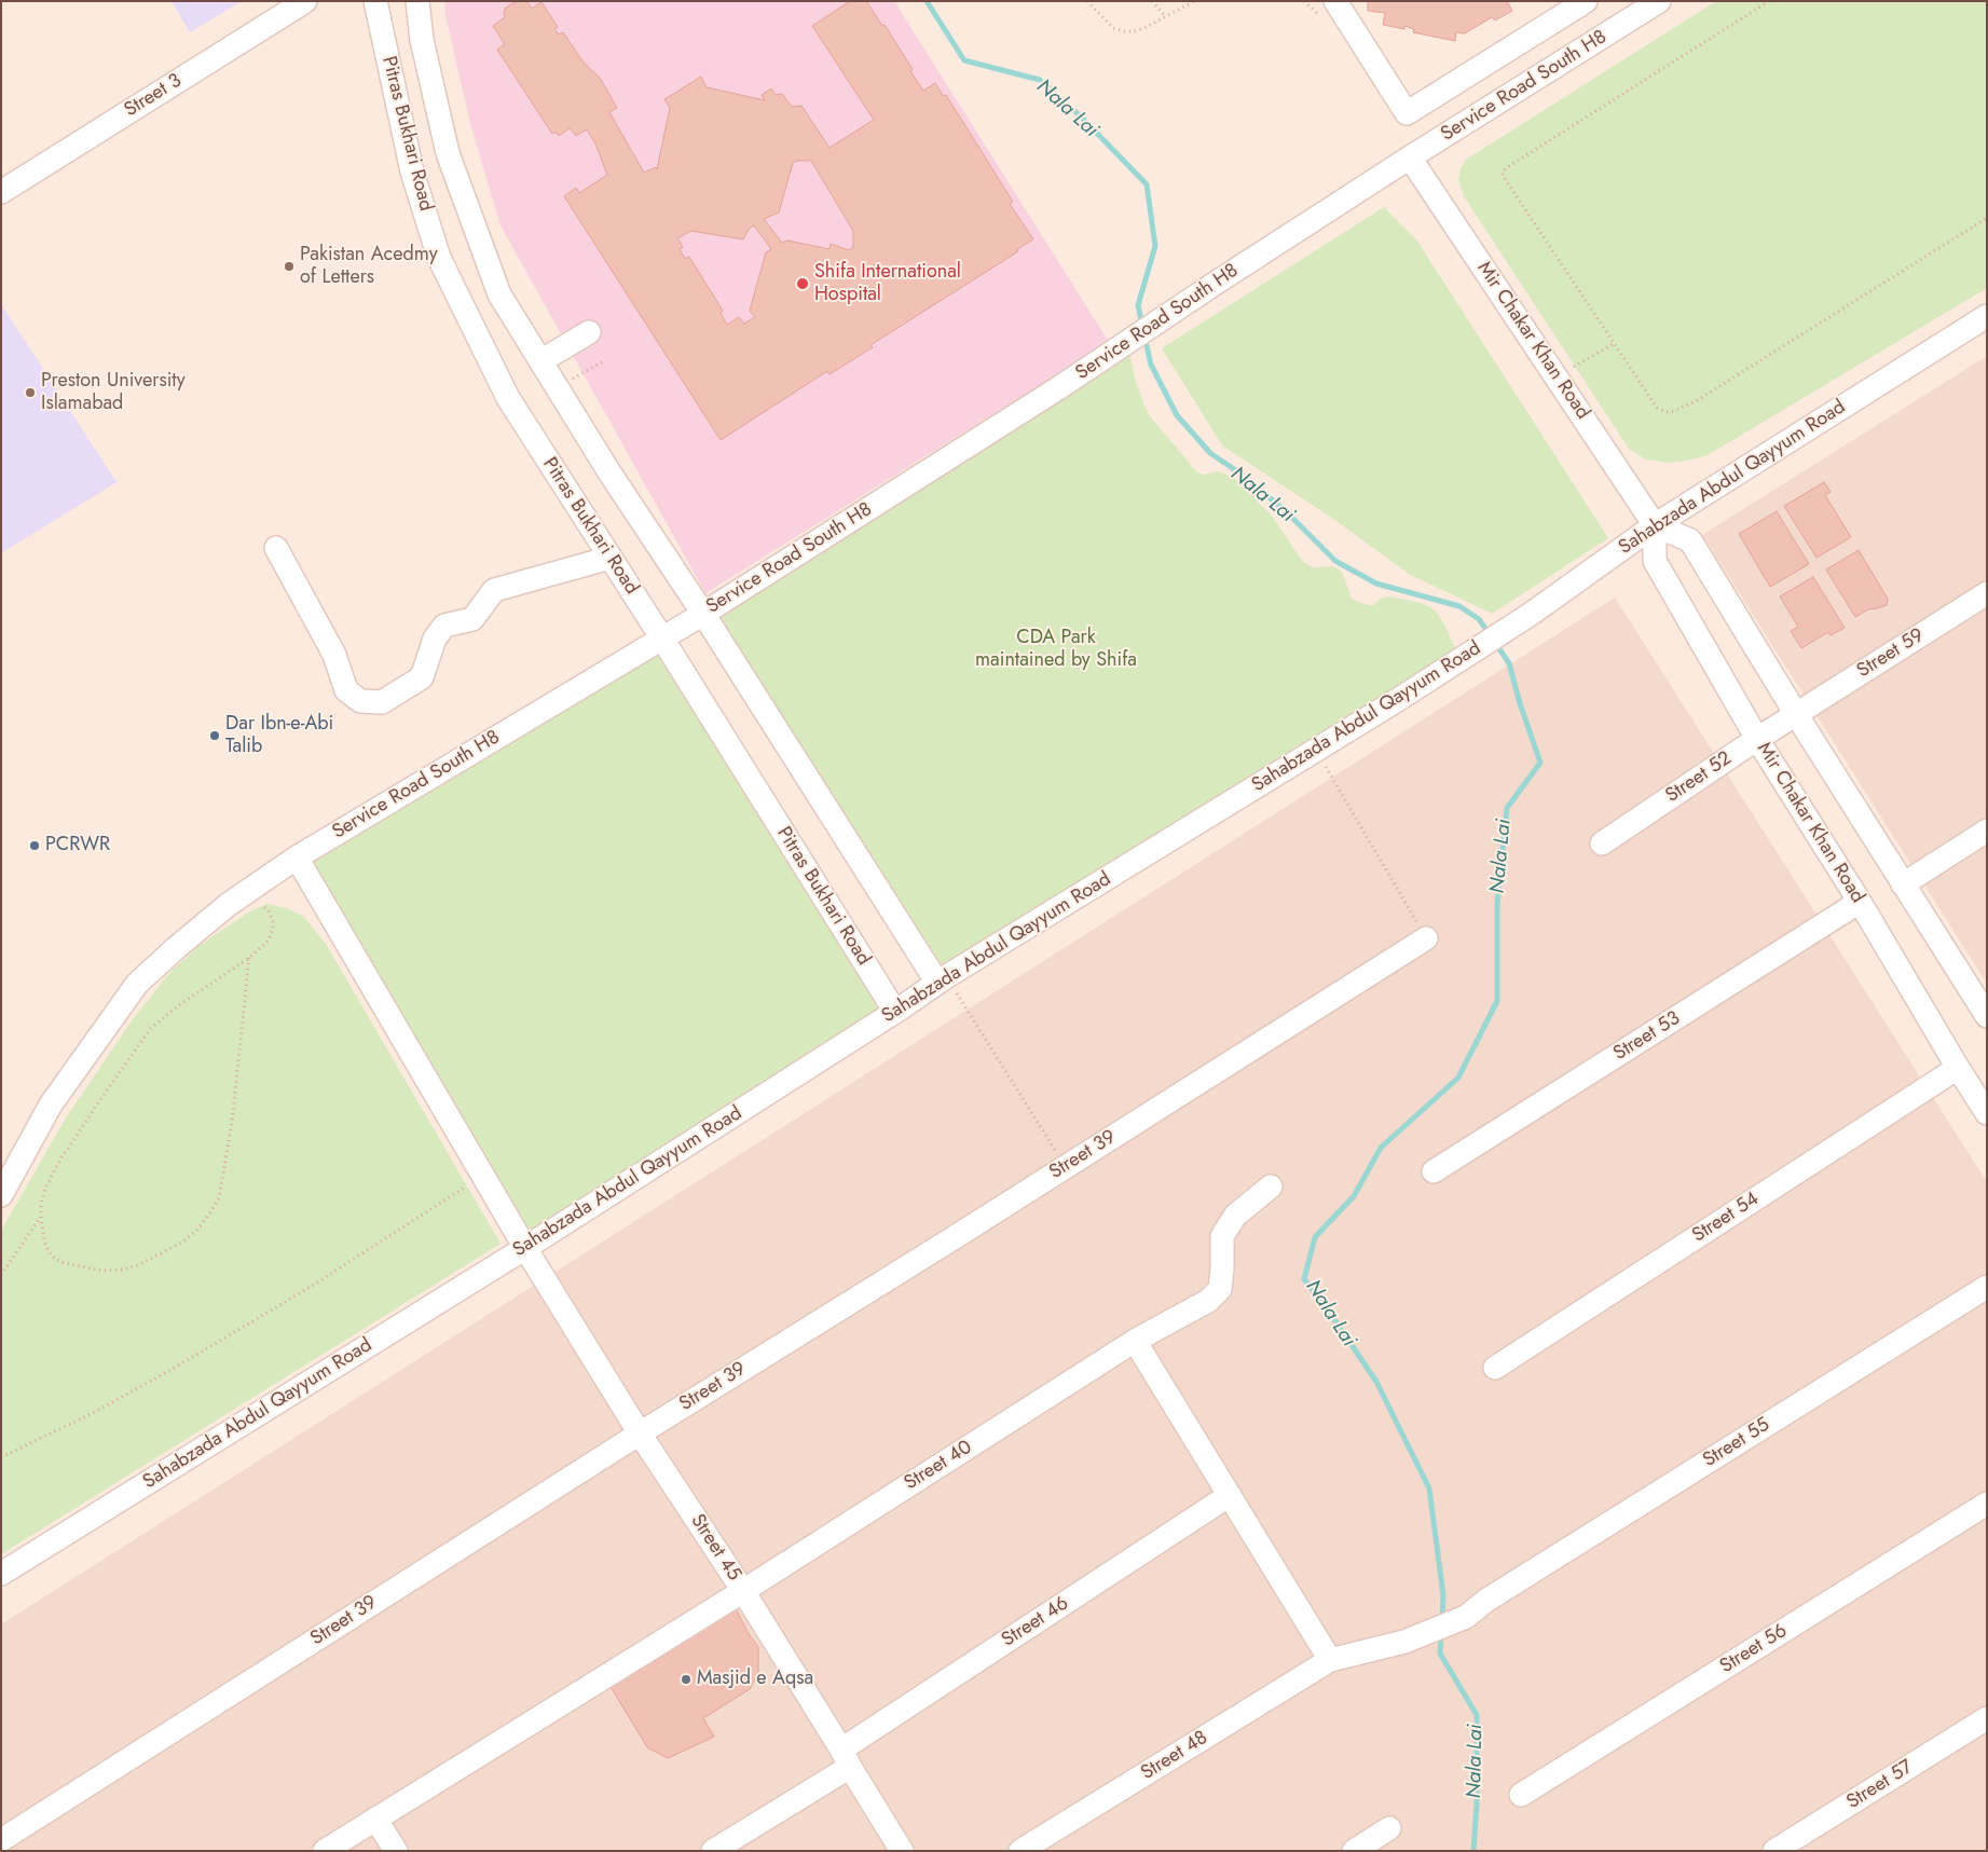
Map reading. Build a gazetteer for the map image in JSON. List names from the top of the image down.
{
  "streets": {
    "street": [
      "Service Road South H8",
      "Street 3",
      "Pitras Bukhari Road",
      "Mir Chakar Khan Road",
      "Sahabzada Abdul Qayyum Road",
      "Street 59",
      "Street 52",
      "Street 53",
      "Street 39",
      "Street 54",
      "Street 55",
      "Street 40",
      "Street 45",
      "Street 46",
      "Street 56",
      "Street 48",
      "Street 57"
    ]
  },
  "crossings": [
    ["Service Road South H8", "Pitras Bukhari Road"],
    ["Service Road South H8", "Mir Chakar Khan Road"],
    ["Service Road South H8", "Street 45"],
    ["Pitras Bukhari Road", "Sahabzada Abdul Qayyum Road"],
    ["Mir Chakar Khan Road", "Sahabzada Abdul Qayyum Road"],
    ["Mir Chakar Khan Road", "Street 52"],
    ["Mir Chakar Khan Road", "Street 53"],
    ["Mir Chakar Khan Road", "Street 54"],
    ["Sahabzada Abdul Qayyum Road", "Street 45"],
    ["Street 59", "Street 52"],
    ["Street 39", "Street 45"],
    ["Street 55", "Street 48"],
    ["Street 40", "Street 45"],
    ["Street 45", "Street 46"]
  ],
  "water": ["Nala Lai"],
  "parks": ["CDA Park maintained by Shifa"],
  "places": [
    "Pakistan Acedmy of Letters",
    "Shifa International Hospital",
    "Preston University Islamabad",
    "Dar Ibn-e-Abi Talib",
    "PCRWR",
    "Masjid e Aqsa"
  ]
}
